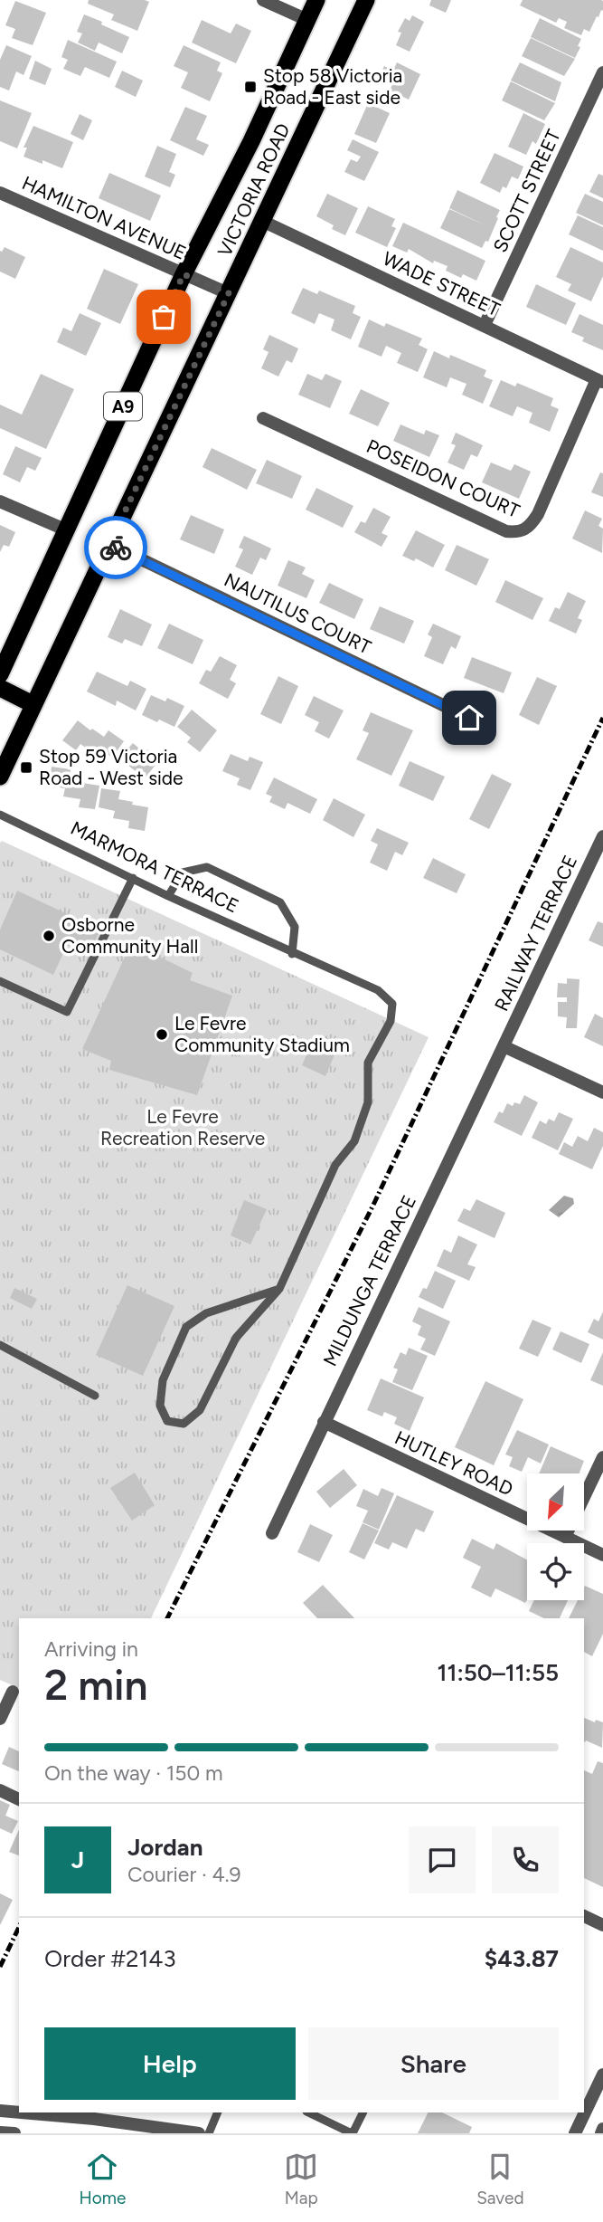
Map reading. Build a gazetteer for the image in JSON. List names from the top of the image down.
{
  "streets": {
    "highway": ["VICTORIA ROAD", "A9"],
    "street": [
      "SCOTT STREET",
      "HAMILTON AVENUE",
      "WADE STREET",
      "POSEIDON COURT",
      "NAUTILUS COURT",
      "RAILWAY TERRACE",
      "MILDUNGA TERRACE",
      "HUTLEY ROAD"
    ],
    "lane": ["MARMORA TERRACE"]
  },
  "crossings": [
    ["VICTORIA ROAD", "HAMILTON AVENUE"],
    ["VICTORIA ROAD", "WADE STREET"],
    ["VICTORIA ROAD", "NAUTILUS COURT"],
    ["SCOTT STREET", "WADE STREET"],
    ["WADE STREET", "POSEIDON COURT"],
    ["RAILWAY TERRACE", "MILDUNGA TERRACE"],
    ["MILDUNGA TERRACE", "HUTLEY ROAD"]
  ],
  "parks": ["Le Fevre Recreation Reserve"],
  "places": {
    "transit": ["Stop 58 Victoria Road - East side", "Stop 59 Victoria Road - West side"],
    "other": ["Osborne Community Hall", "Le Fevre Community Stadium"]
  },
  "north": "bottom left",
  "page": {
    "heading": ["2 min", "Arriving in", "11:50–11:55"],
    "panel": [
      "Jordan",
      "Courier · 4.9",
      "Order #2143",
      "$43.87"
    ],
    "bar": "On the way · 150 m",
    "round": "J",
    "buttons": ["Help", "Share"],
    "tabs": ["Home", "Map", "Saved"]
  }
}
